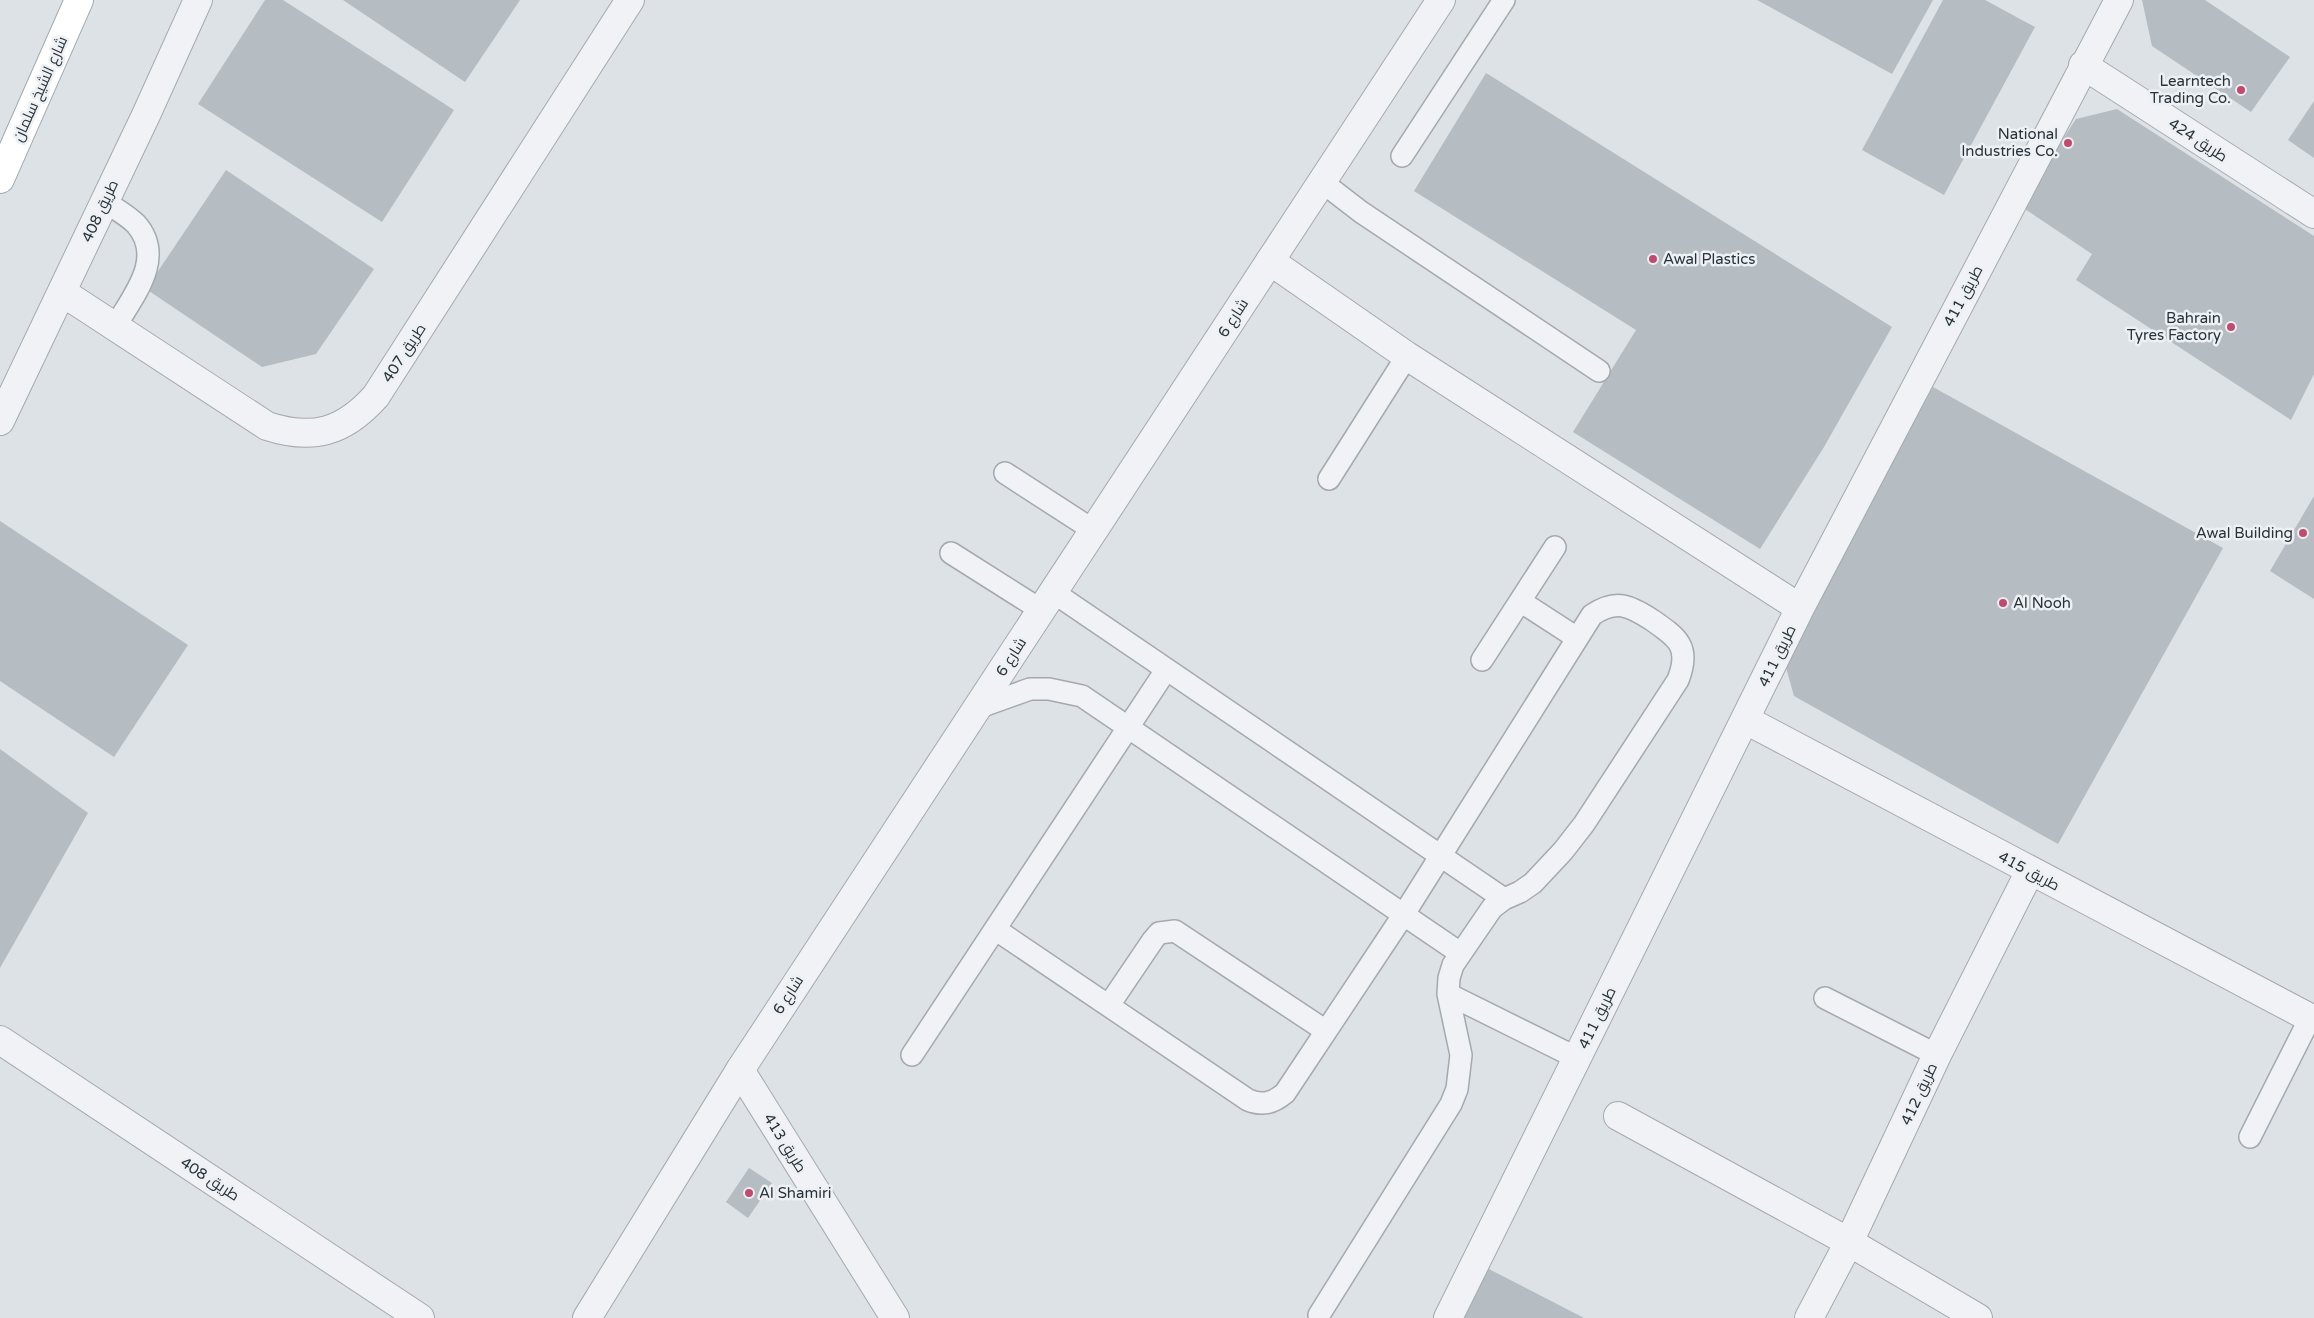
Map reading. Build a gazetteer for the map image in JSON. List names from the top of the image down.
{
  "streets": {
    "main road": ["شارع الشيخ سلمان"],
    "street": [
      "طريق 424",
      "طريق 408",
      "طريق 411",
      "شارع 6",
      "طريق 407",
      "طريق 415",
      "طريق 412",
      "طريق 413"
    ]
  },
  "crossings": [
    ["طريق 424", "طريق 411"],
    ["طريق 408", "طريق 407"],
    ["طريق 411", "طريق 415"],
    ["شارع 6", "طريق 413"],
    ["طريق 415", "طريق 412"]
  ],
  "places": [
    "Learntech Trading Co.",
    "National Industries Co.",
    "Awal Plastics",
    "Bahrain Tyres Factory",
    "Awal Building",
    "Al Nooh",
    "Al Shamiri"
  ]
}
